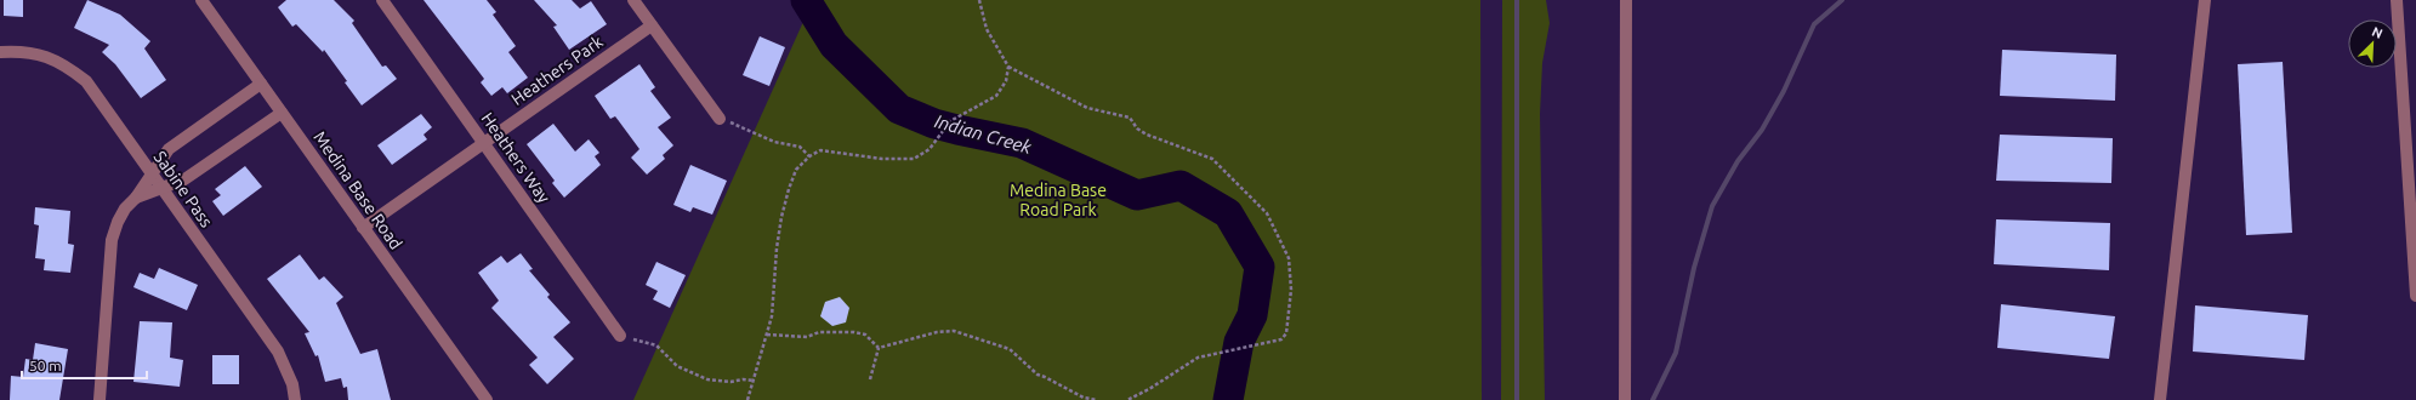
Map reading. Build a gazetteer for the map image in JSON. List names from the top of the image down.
{
  "streets": {
    "street": [
      "Heathers Park",
      "Heathers Way",
      "Sabine Pass",
      "Medina Base Road"
    ]
  },
  "crossings": [
    ["Heathers Park", "Heathers Way"],
    ["Heathers Park", "Medina Base Road"]
  ],
  "water": ["Indian Creek"],
  "parks": ["Medina Base Road Park"],
  "scale_bar": "50 m",
  "north": "top right"
}
